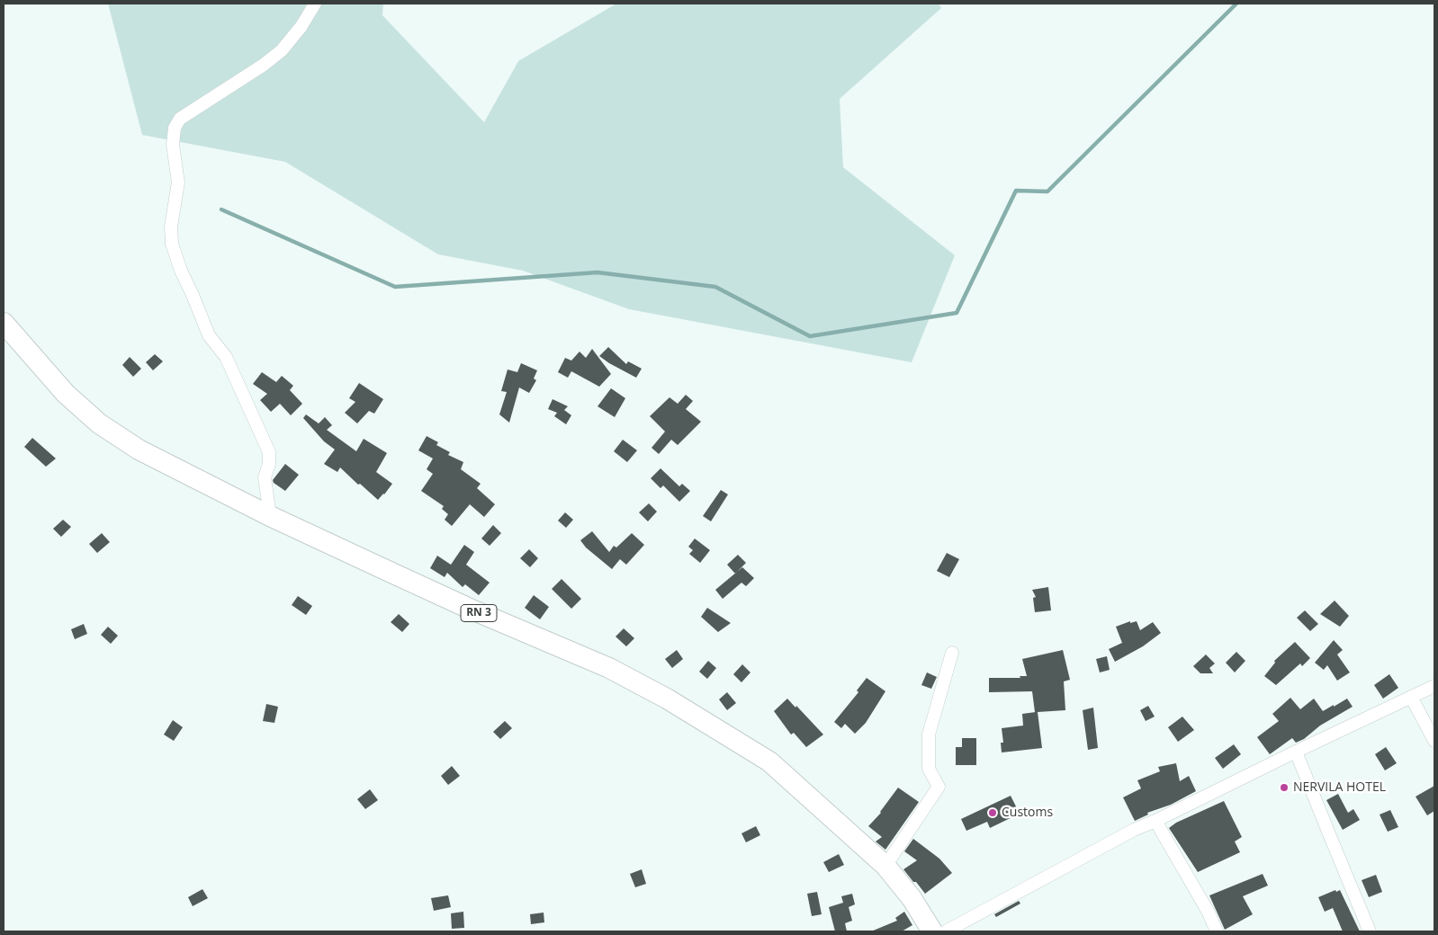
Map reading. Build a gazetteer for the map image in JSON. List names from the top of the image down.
{
  "streets": {
    "highway": ["RN 3"]
  },
  "places": ["NERVILA HOTEL", "Customs"]
}
